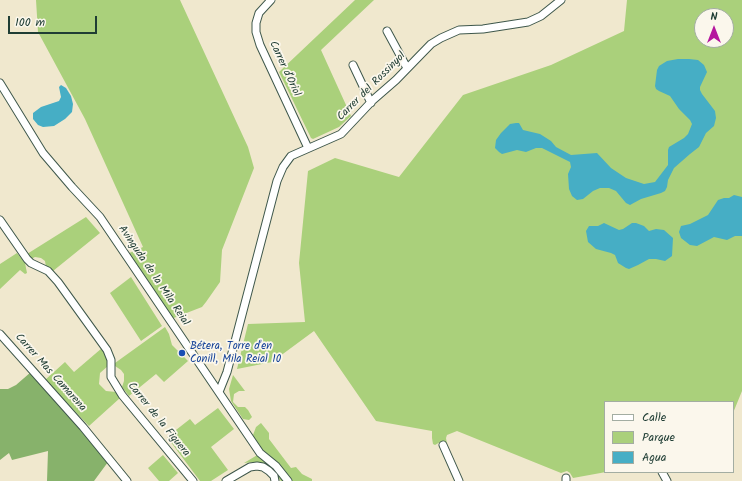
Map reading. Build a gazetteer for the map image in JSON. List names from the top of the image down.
{
  "streets": {
    "street": [
      "Carrer d'Oriol",
      "Carrer del Rossinyol",
      "Avinguda de la Mila Reial",
      "Carrer Mas Camarena",
      "Carrer de la Figuera"
    ]
  },
  "crossings": [
    ["Carrer d'Oriol", "Carrer del Rossinyol"],
    ["Carrer del Rossinyol", "Avinguda de la Mila Reial"]
  ],
  "places": ["Bétera, Torre d'en Conill, Mila Reial 10"],
  "legend": ["Calle", "Parque", "Agua"],
  "scale_bar": "100 m",
  "north": "top"
}
